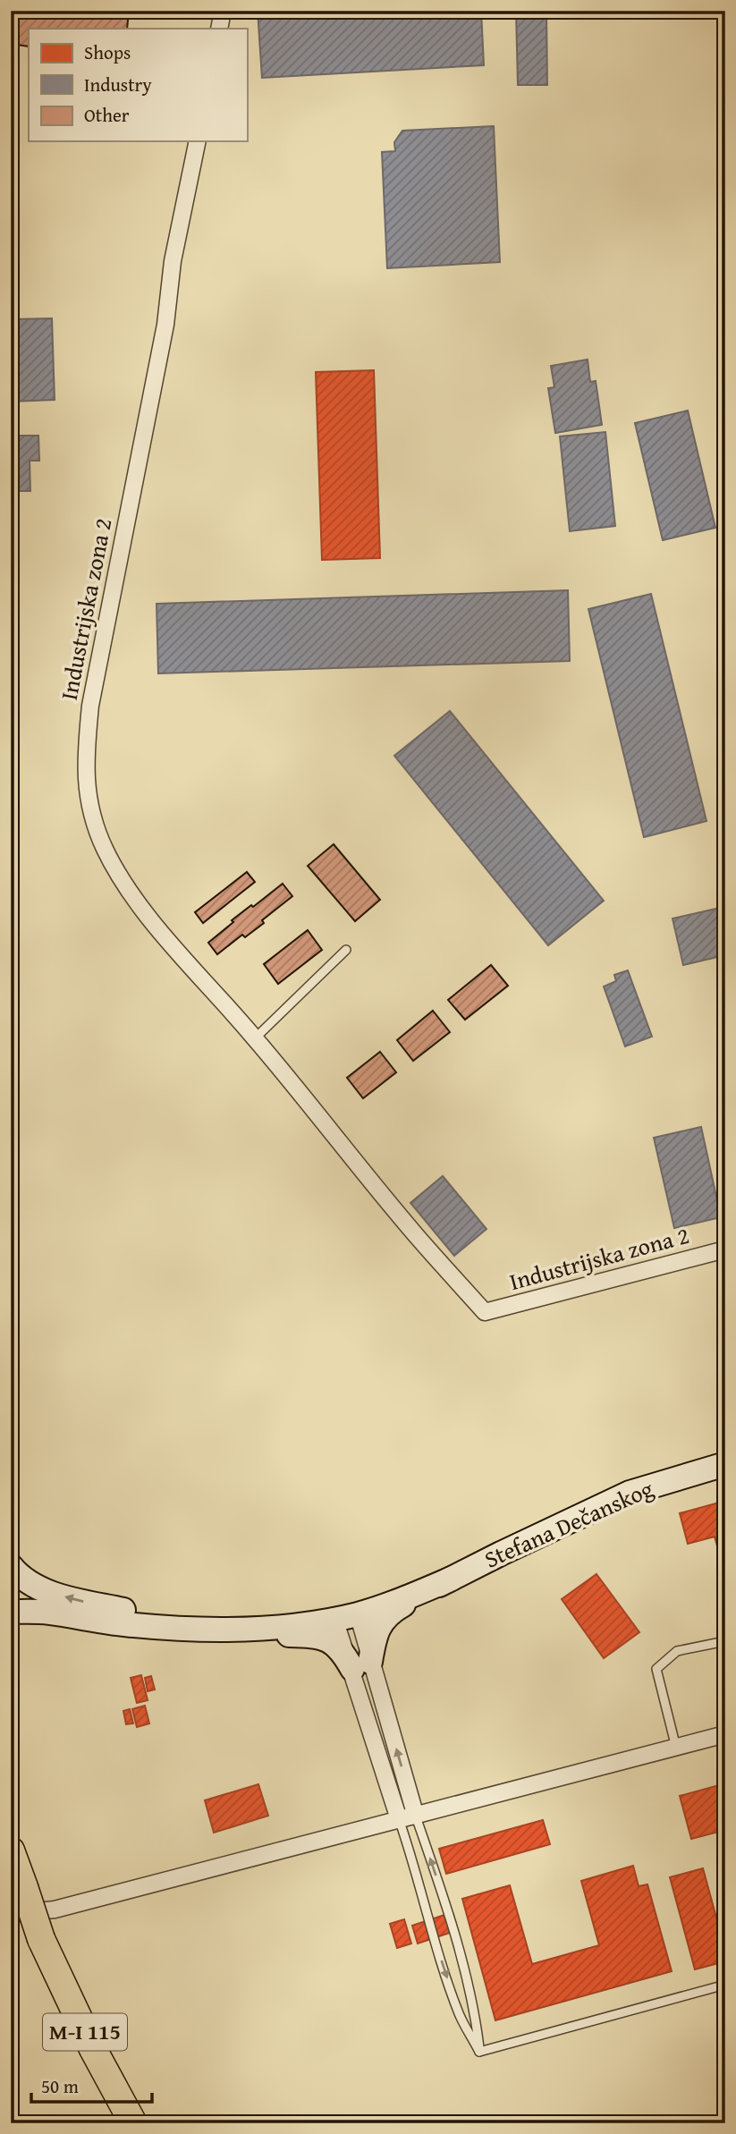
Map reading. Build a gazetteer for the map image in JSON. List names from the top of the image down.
{
  "streets": {
    "main road": ["Stefana Dečanskog", "M-I 115"],
    "street": ["Industrijska zona 2"]
  },
  "legend": ["Shops", "Industry", "Other"],
  "scale_bar": "50 m"
}
